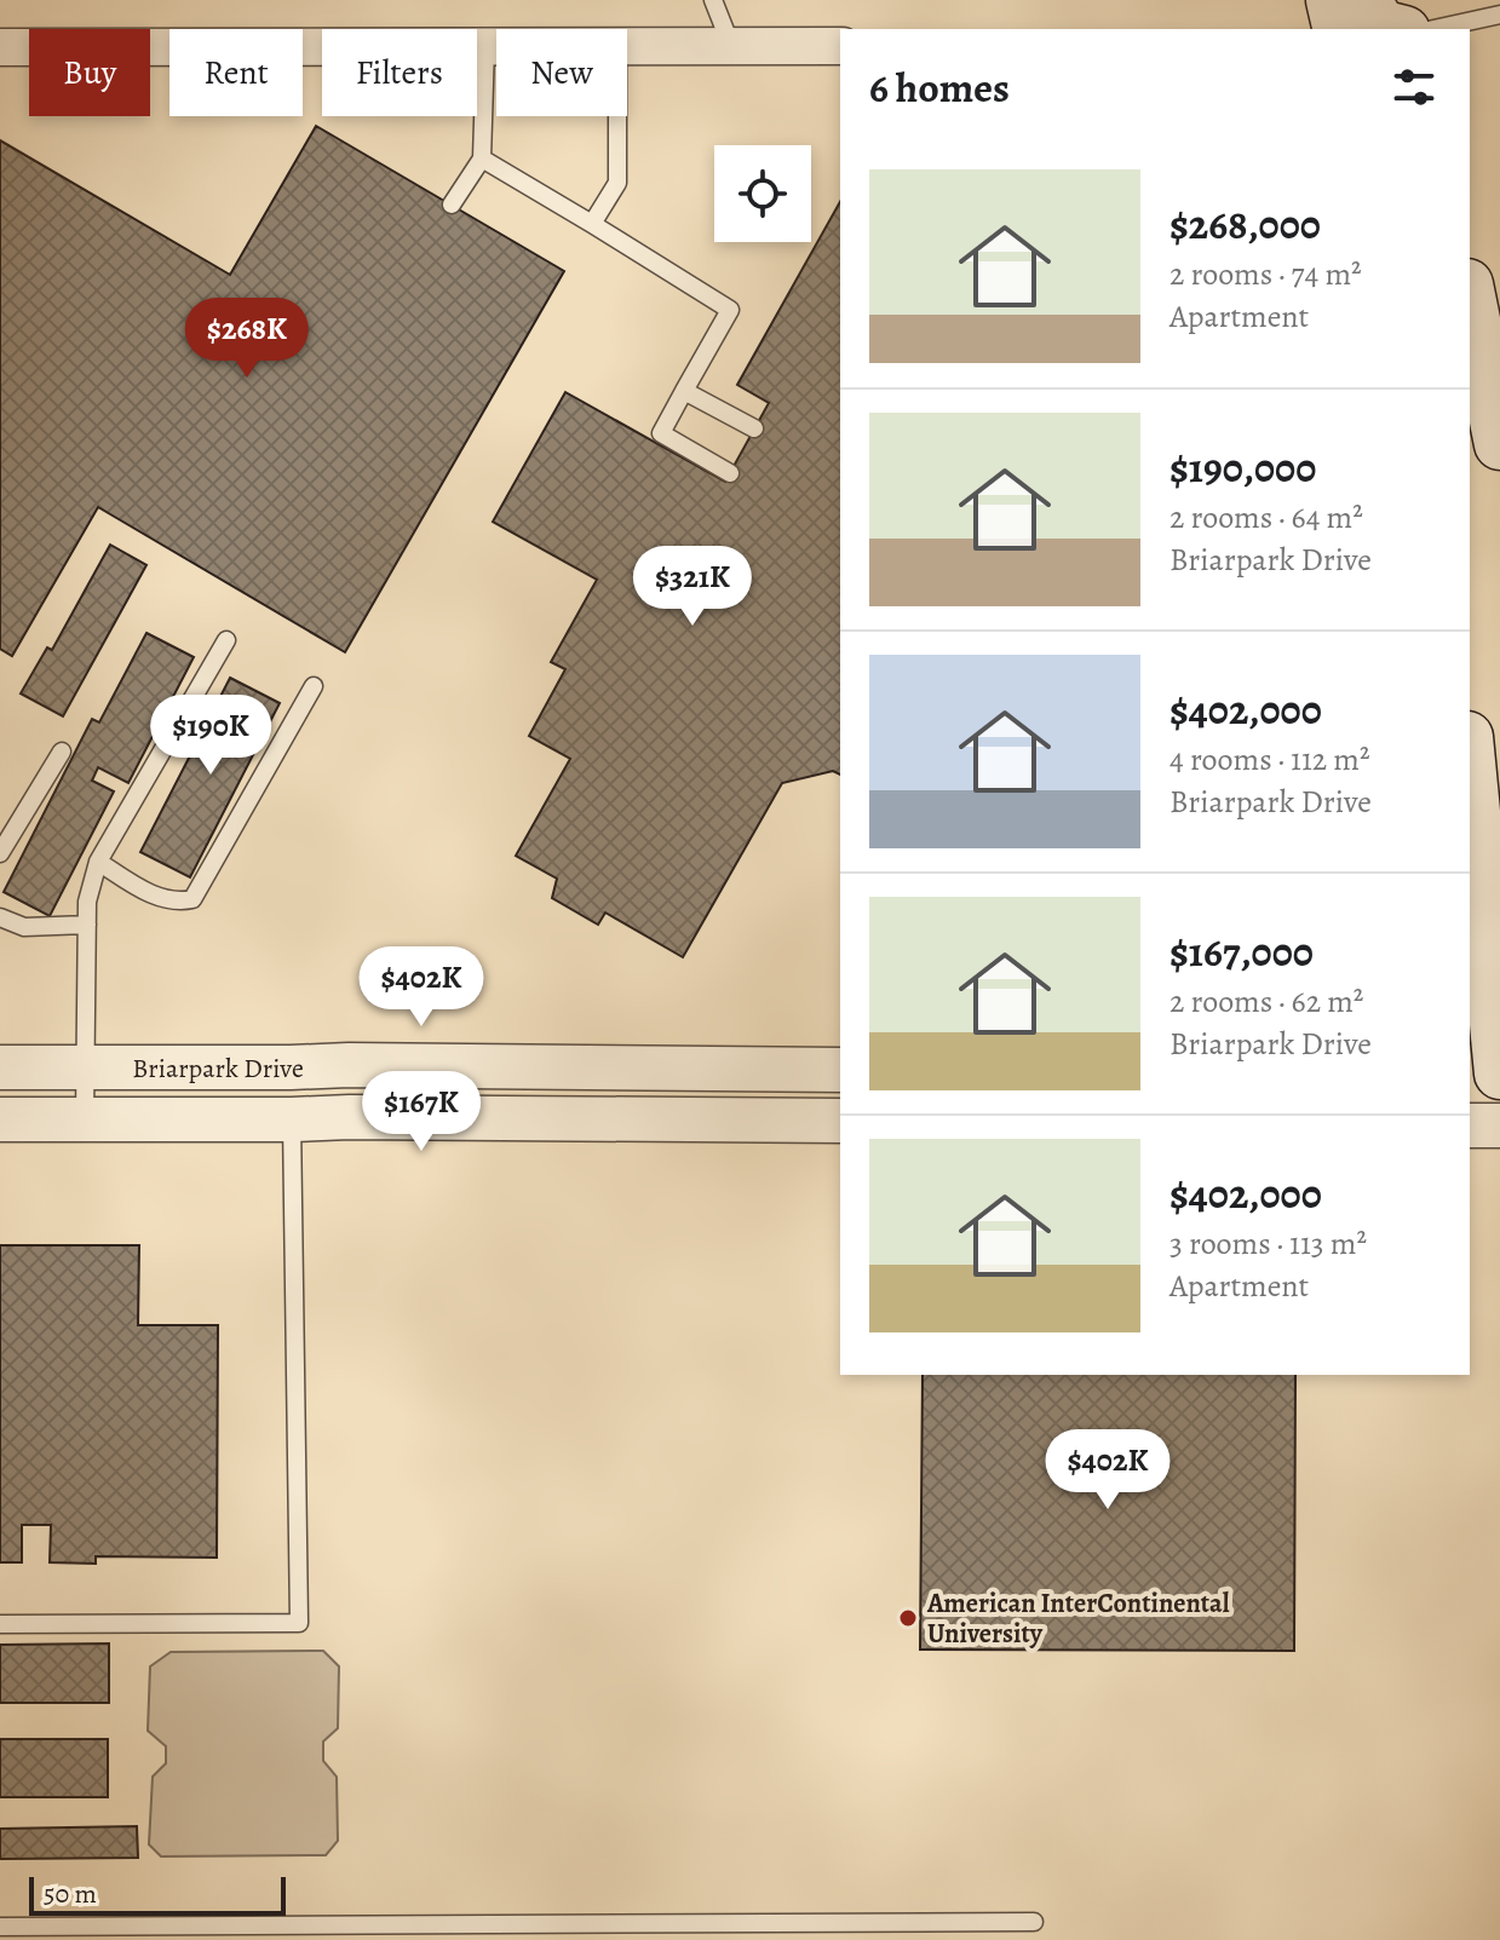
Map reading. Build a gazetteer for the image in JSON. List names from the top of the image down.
{
  "streets": {
    "street": ["Briarpark Drive"]
  },
  "places": ["American InterContinental University"],
  "scale_bar": "50 m",
  "page": {
    "chip": [
      "Buy",
      "Rent",
      "Filters",
      "New"
    ],
    "heading": "6 homes",
    "list": [
      {
        "name": "$268,000",
        "note": "2 rooms · 74 m² · Apartment"
      },
      {
        "name": "$190,000",
        "note": "2 rooms · 64 m² · Briarpark Drive"
      },
      {
        "name": "$402,000",
        "note": "4 rooms · 112 m² · Briarpark Drive"
      },
      {
        "name": "$167,000",
        "note": "2 rooms · 62 m² · Briarpark Drive"
      },
      {
        "name": "$402,000",
        "note": "3 rooms · 113 m² · Apartment"
      }
    ],
    "price": [
      "$268K",
      "$321K",
      "$190K",
      "$402K",
      "$167K",
      "$402K"
    ],
    "scale": "50 m"
  }
}
